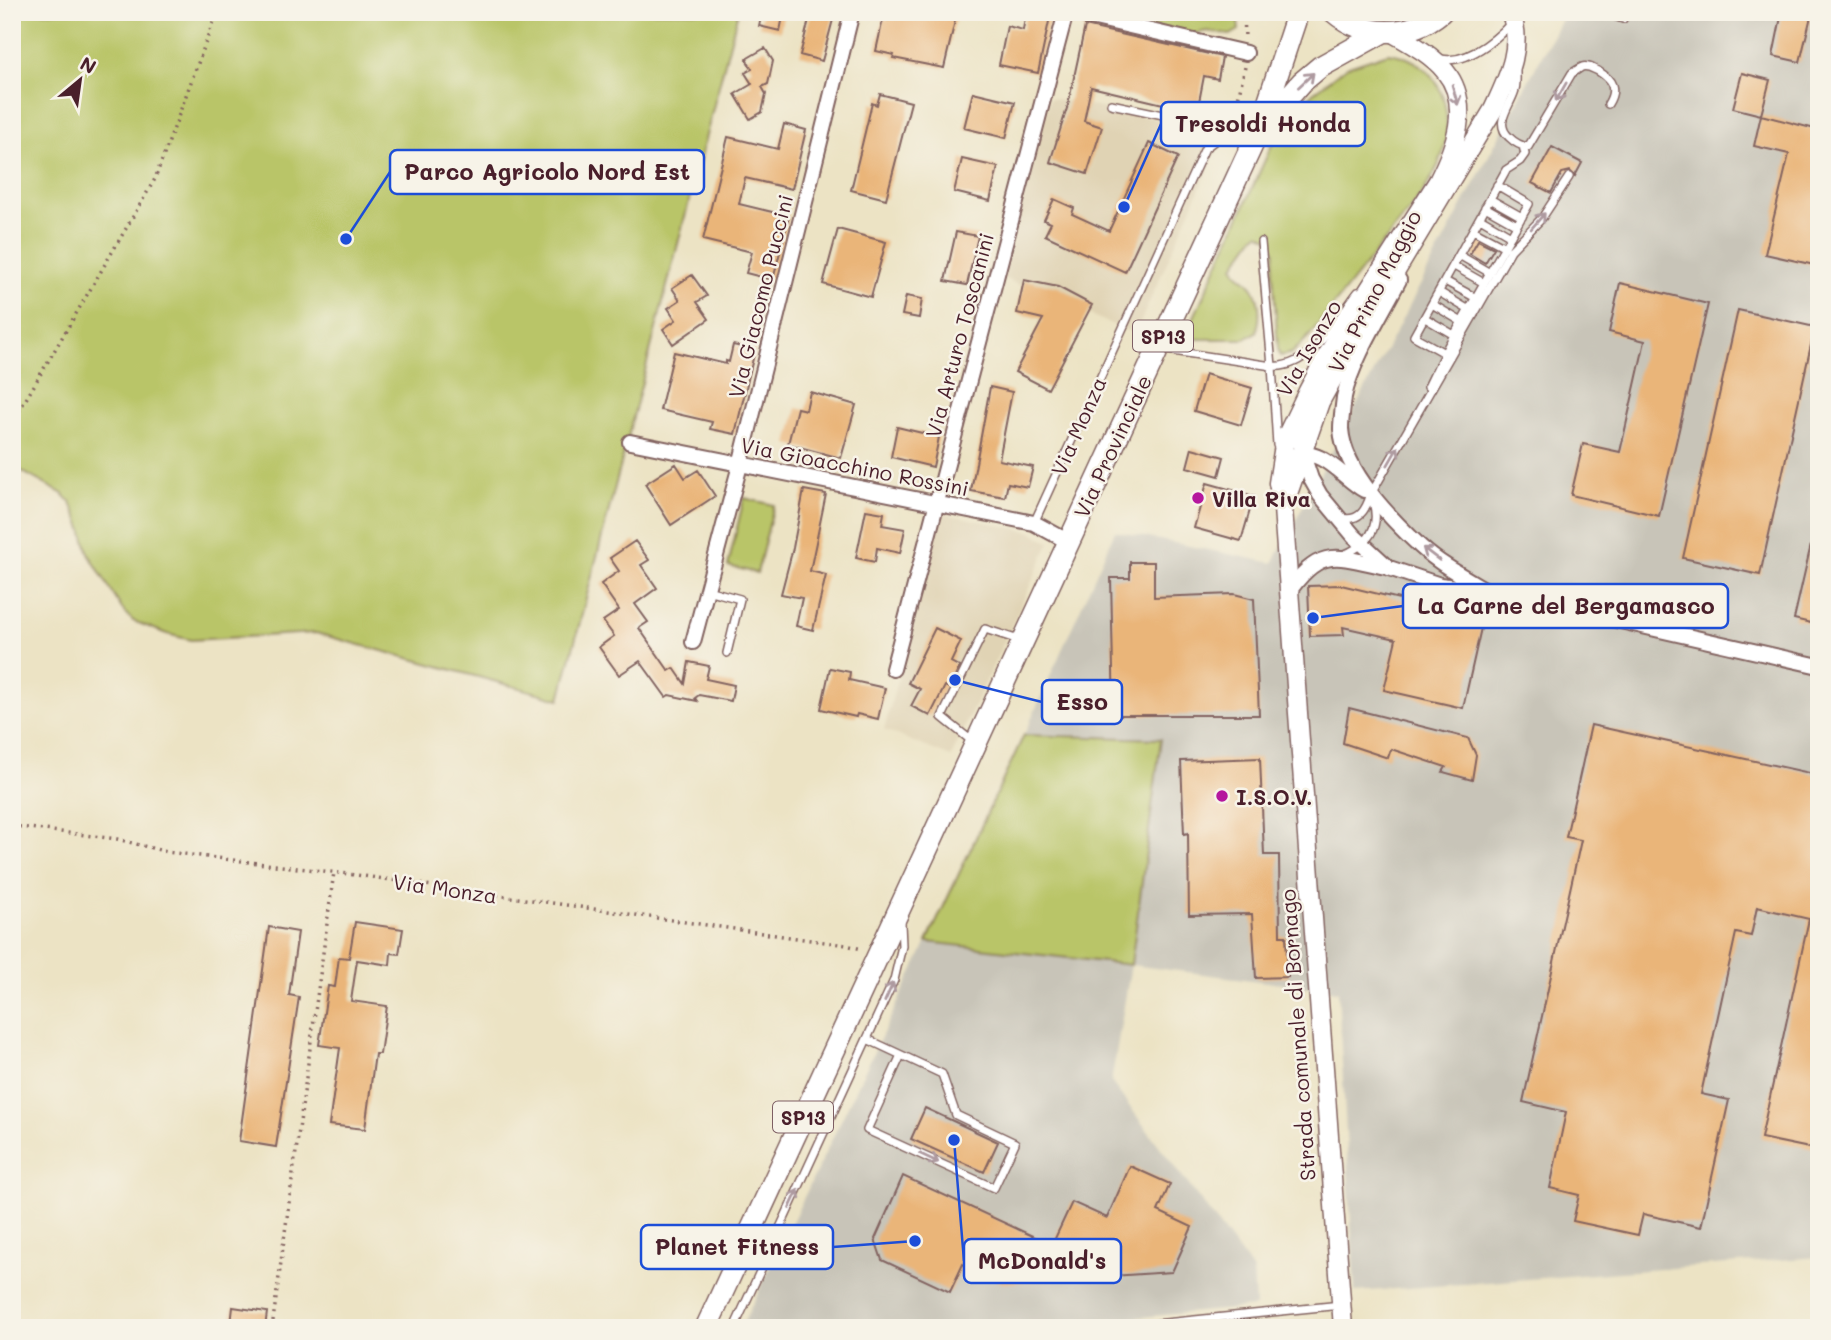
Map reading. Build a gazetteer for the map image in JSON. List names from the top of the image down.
{
  "streets": {
    "main road": ["SP13", "Via Provinciale"],
    "street": [
      "Via Primo Maggio",
      "Via Giacomo Puccini",
      "Via Arturo Toscanini",
      "Via Isonzo",
      "Via Gioacchino Rossini",
      "Strada comunale di Bornago"
    ],
    "lane": ["Via Monza"]
  },
  "crossings": [
    ["Via Giacomo Puccini", "Via Gioacchino Rossini"],
    ["Via Arturo Toscanini", "Via Gioacchino Rossini"],
    ["SP13", "Via Isonzo"],
    ["SP13", "Via Monza"],
    ["SP13", "Via Provinciale"],
    ["Via Isonzo", "Via Provinciale"],
    ["Via Isonzo", "Strada comunale di Bornago"],
    ["Via Monza", "Via Gioacchino Rossini"],
    ["Via Provinciale", "Via Gioacchino Rossini"]
  ],
  "places": [
    "Tresoldi Honda",
    "Parco Agricolo Nord Est",
    "Villa Riva",
    "La Carne del Bergamasco",
    "Esso",
    "I.S.O.V.",
    "McDonald's",
    "Planet Fitness"
  ],
  "north": "top right"
}
